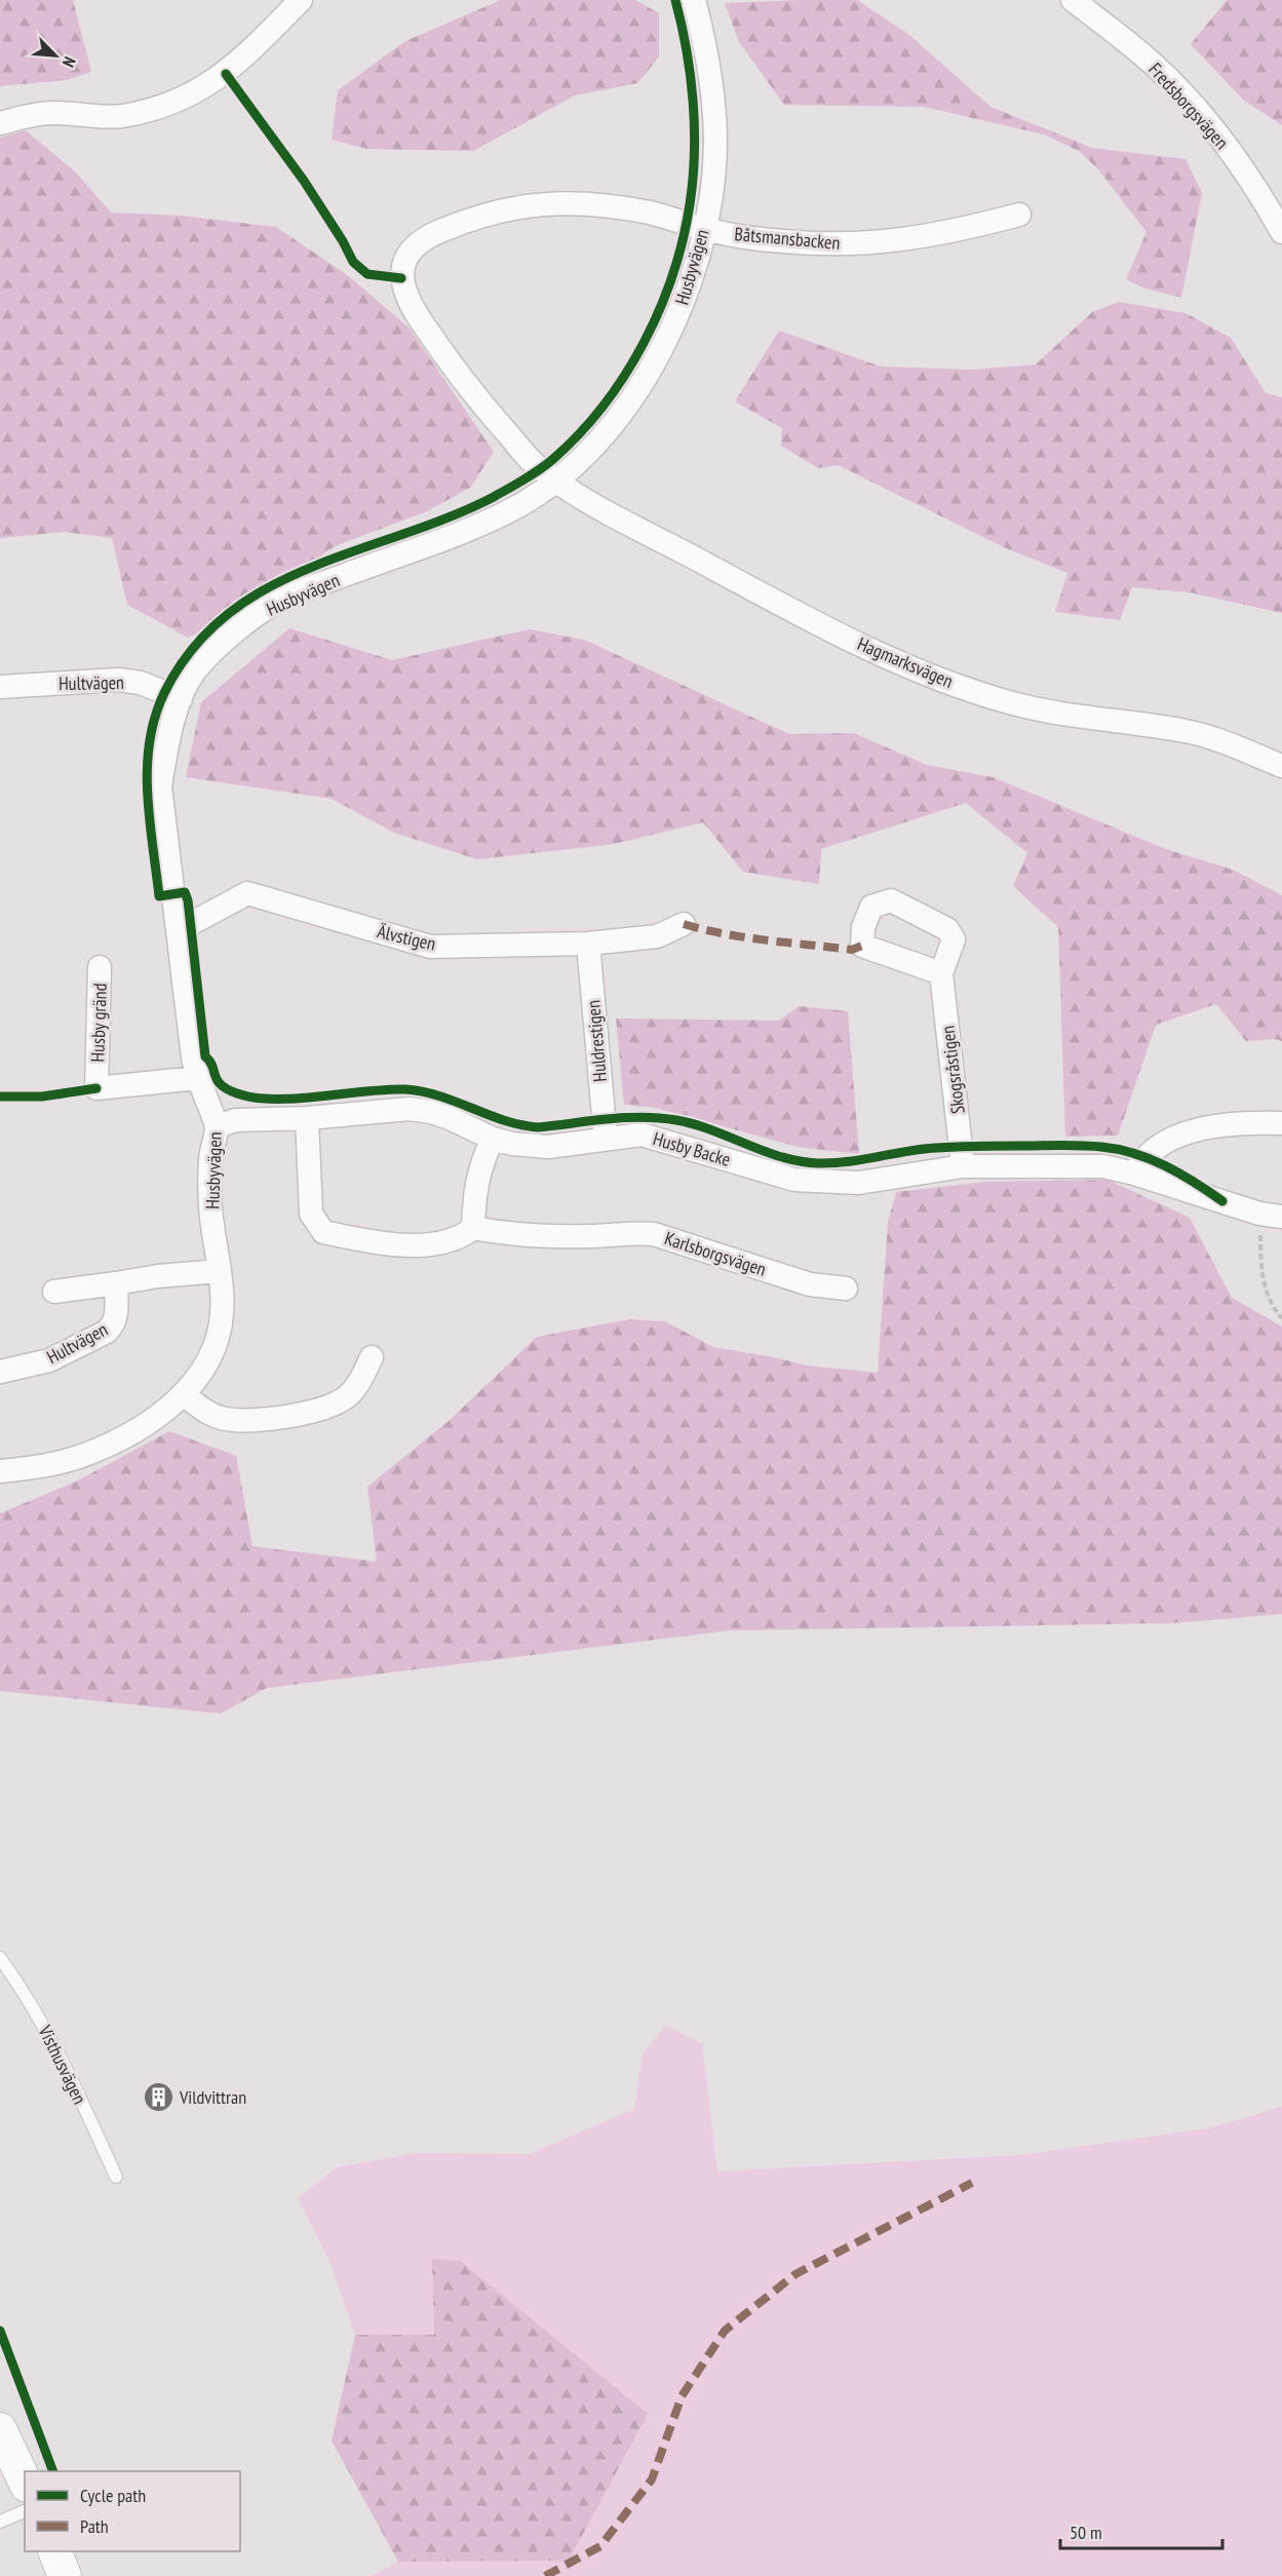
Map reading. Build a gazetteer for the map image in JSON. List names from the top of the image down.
{
  "streets": {
    "street": [
      "Fredsborgsvägen",
      "Båtsmansbacken",
      "Husbyvägen",
      "Hagmarksvägen",
      "Hultvägen",
      "Älvstigen",
      "Husby gränd",
      "Huldrestigen",
      "Skogsråstigen",
      "Husby Backe",
      "Karlsborgsvägen"
    ],
    "lane": ["Visthusvägen"]
  },
  "crossings": [
    ["Båtsmansbacken", "Husbyvägen"],
    ["Båtsmansbacken", "Hagmarksvägen"],
    ["Husbyvägen", "Hagmarksvägen"],
    ["Husbyvägen", "Hultvägen"],
    ["Husbyvägen", "Älvstigen"],
    ["Husbyvägen", "Husby gränd"],
    ["Husbyvägen", "Husby Backe"],
    ["Älvstigen", "Huldrestigen"],
    ["Huldrestigen", "Husby Backe"],
    ["Skogsråstigen", "Husby Backe"]
  ],
  "places": {
    "building": ["Vildvittran"]
  },
  "legend": ["Cycle path", "Path"],
  "scale_bar": "50 m",
  "north": "bottom right"
}
